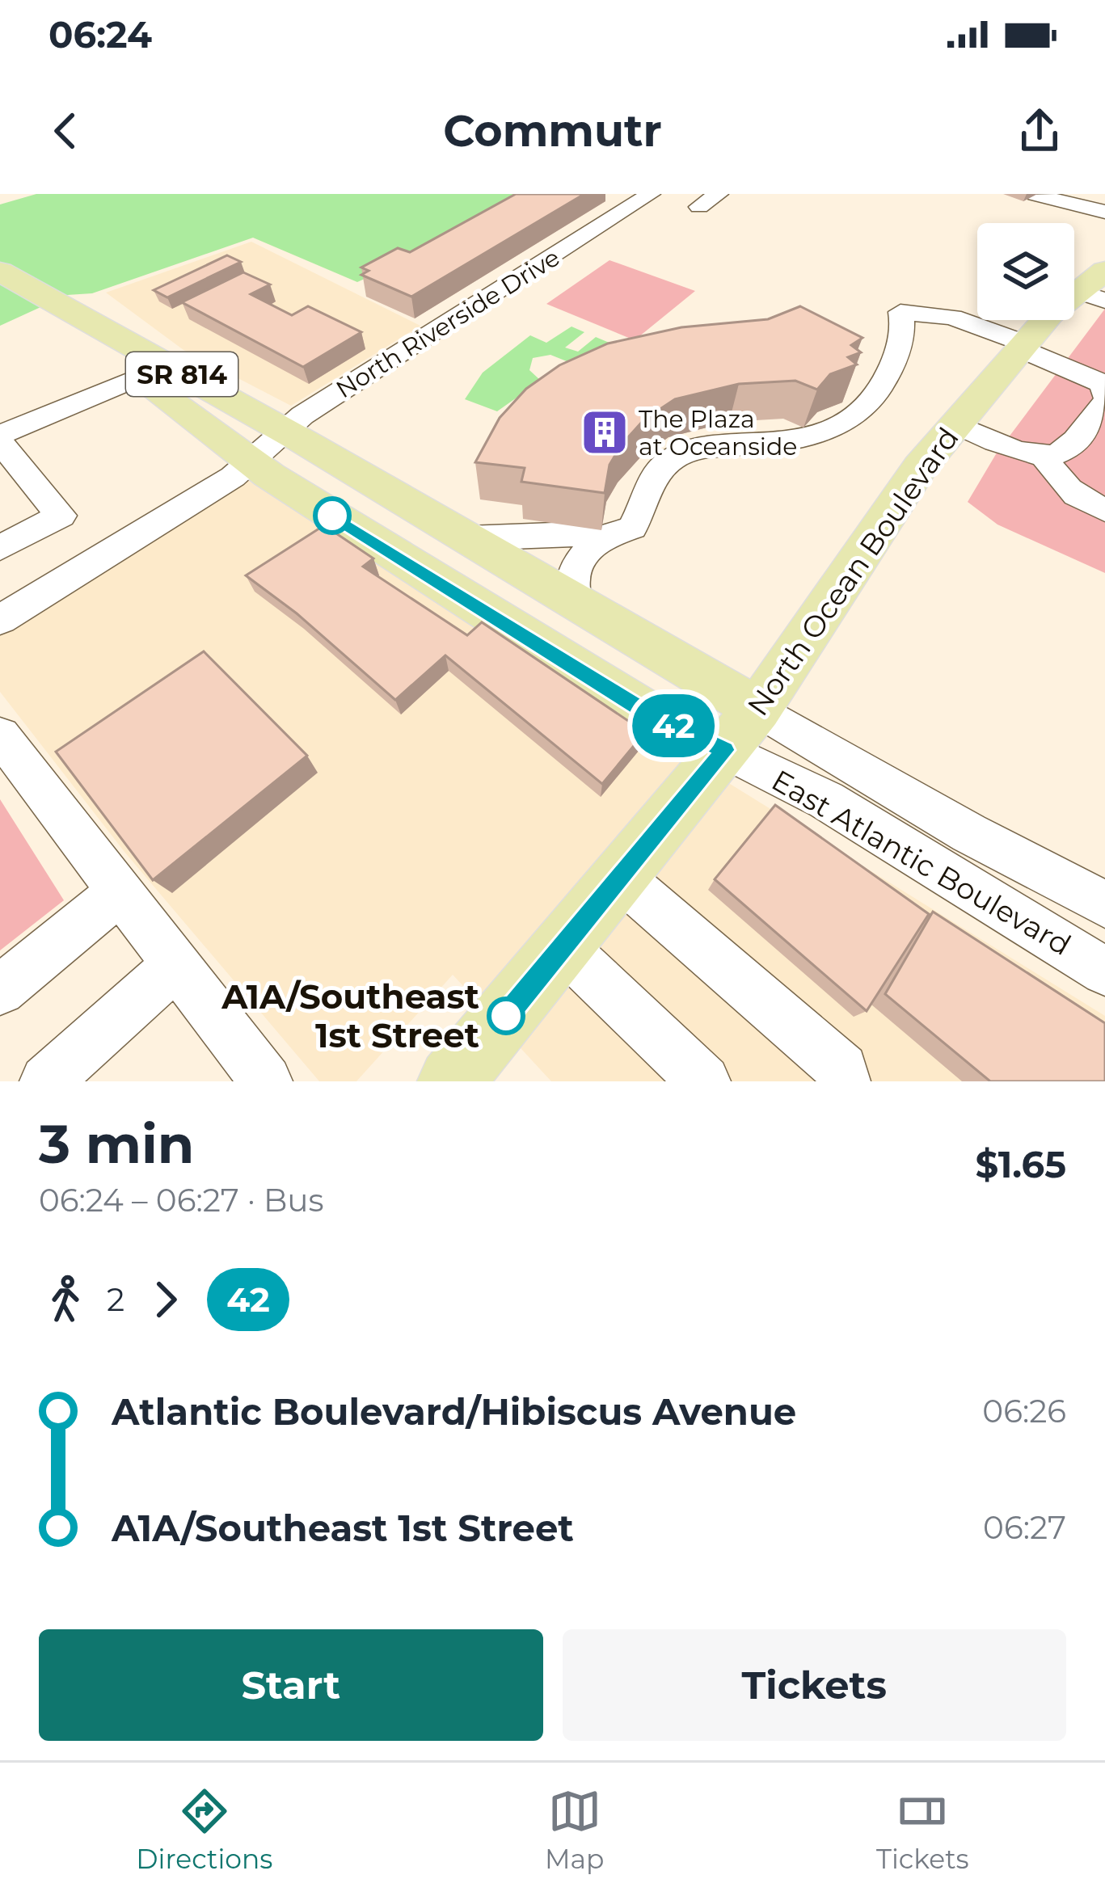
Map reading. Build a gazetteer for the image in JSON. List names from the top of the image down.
{
  "streets": {
    "main road": ["SR 814", "North Ocean Boulevard", "East Atlantic Boulevard"],
    "street": ["North Riverside Drive"]
  },
  "crossings": [
    ["North Riverside Drive", "East Atlantic Boulevard"],
    ["North Ocean Boulevard", "East Atlantic Boulevard"]
  ],
  "places": {
    "building": ["The Plaza at Oceanside"],
    "other": ["A1A/Southeast 1st Street"]
  },
  "lines": ["bus line 42"],
  "page": {
    "status": "06:24",
    "header": "Commutr",
    "on_map": "42",
    "heading": ["3 min", "06:24 – 06:27 · Bus", "$1.65"],
    "legs": ["2", "42"],
    "list": [
      {
        "name": "Atlantic Boulevard/Hibiscus Avenue",
        "value": "06:26"
      },
      {
        "name": "A1A/Southeast 1st Street",
        "value": "06:27"
      }
    ],
    "buttons": ["Start", "Tickets"],
    "tabs": ["Directions", "Map", "Tickets"]
  }
}
